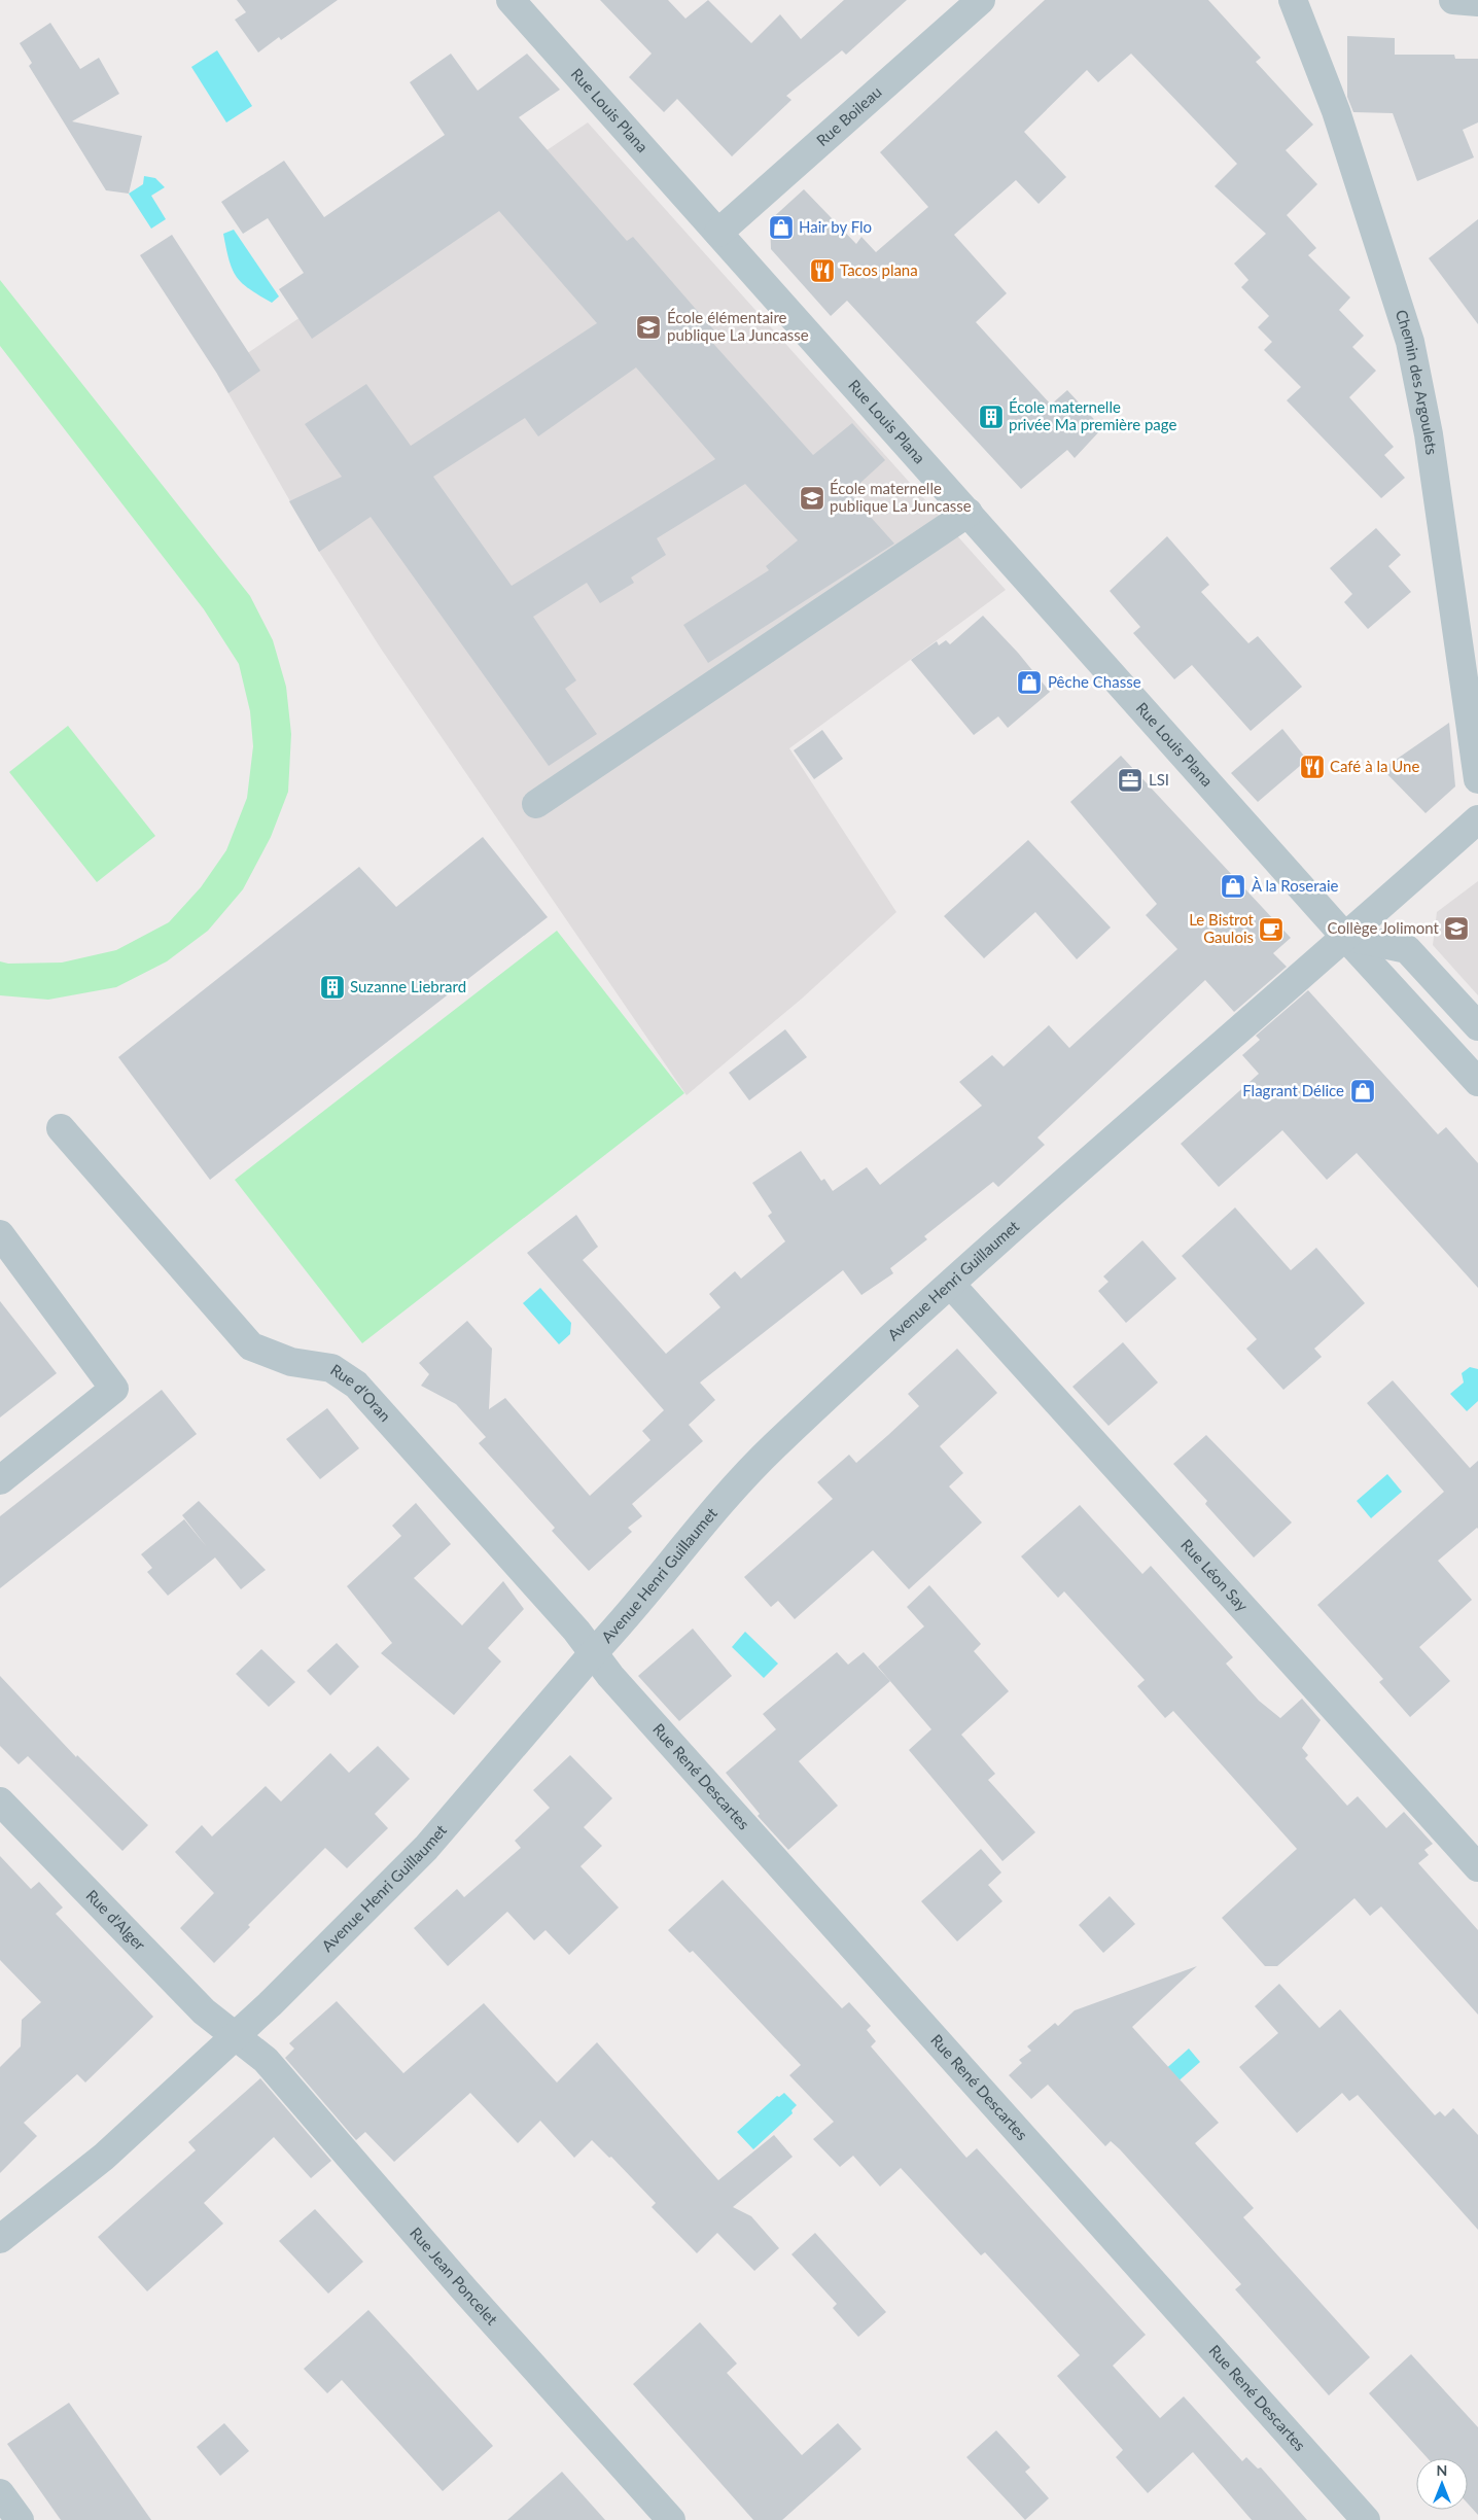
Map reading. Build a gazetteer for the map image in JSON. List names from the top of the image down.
{
  "streets": {
    "street": [
      "Rue Louis Plana",
      "Rue Boileau",
      "Chemin des Argoulets",
      "Avenue Henri Guillaumet",
      "Rue d'Oran",
      "Rue Léon Say",
      "Rue René Descartes",
      "Rue d'Alger",
      "Rue Jean Poncelet"
    ]
  },
  "crossings": [
    ["Rue Louis Plana", "Rue Boileau"],
    ["Rue Louis Plana", "Avenue Henri Guillaumet"],
    ["Avenue Henri Guillaumet", "Rue d'Oran"],
    ["Avenue Henri Guillaumet", "Rue Léon Say"],
    ["Avenue Henri Guillaumet", "Rue René Descartes"],
    ["Avenue Henri Guillaumet", "Rue d'Alger"],
    ["Avenue Henri Guillaumet", "Rue Jean Poncelet"],
    ["Rue d'Oran", "Rue René Descartes"],
    ["Rue d'Alger", "Rue Jean Poncelet"]
  ],
  "places": {
    "shop": [
      "Hair by Flo",
      "Pêche Chasse",
      "À la Roseraie",
      "Flagrant Délice"
    ],
    "restaurant": ["Tacos plana", "Café à la Une"],
    "school or university": ["École élémentaire publique La Juncasse", "École maternelle publique La Juncasse", "Collège Jolimont"],
    "building": ["École maternelle privée Ma première page", "Suzanne Liebrard"],
    "office": ["LSI"],
    "cafe": ["Le Bistrot Gaulois"]
  },
  "north": "top"
}
